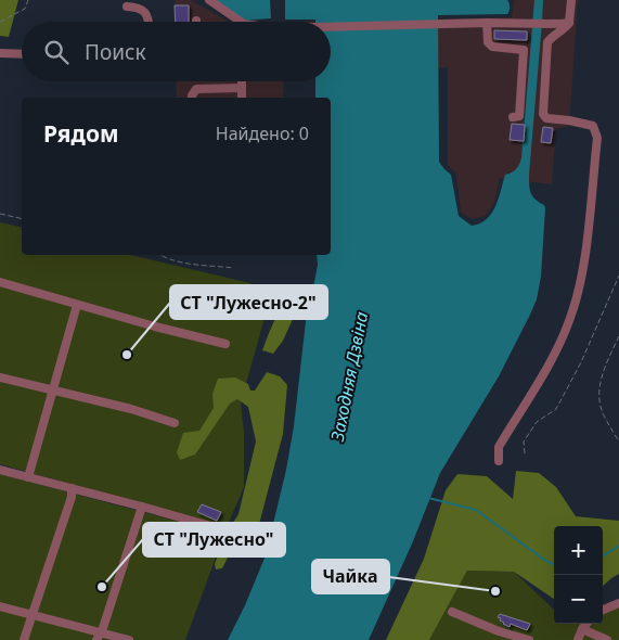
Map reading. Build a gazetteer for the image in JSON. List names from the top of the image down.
{
  "water": ["Заходняя Дзвіна"],
  "places": ["СТ \"Лужесно-2\"", "СТ \"Лужесно\"", "Чайка"],
  "page": {
    "search": "Поиск",
    "heading": ["Рядом", "Найдено: 0"],
    "map_buttons": ["+", "−"]
  }
}
